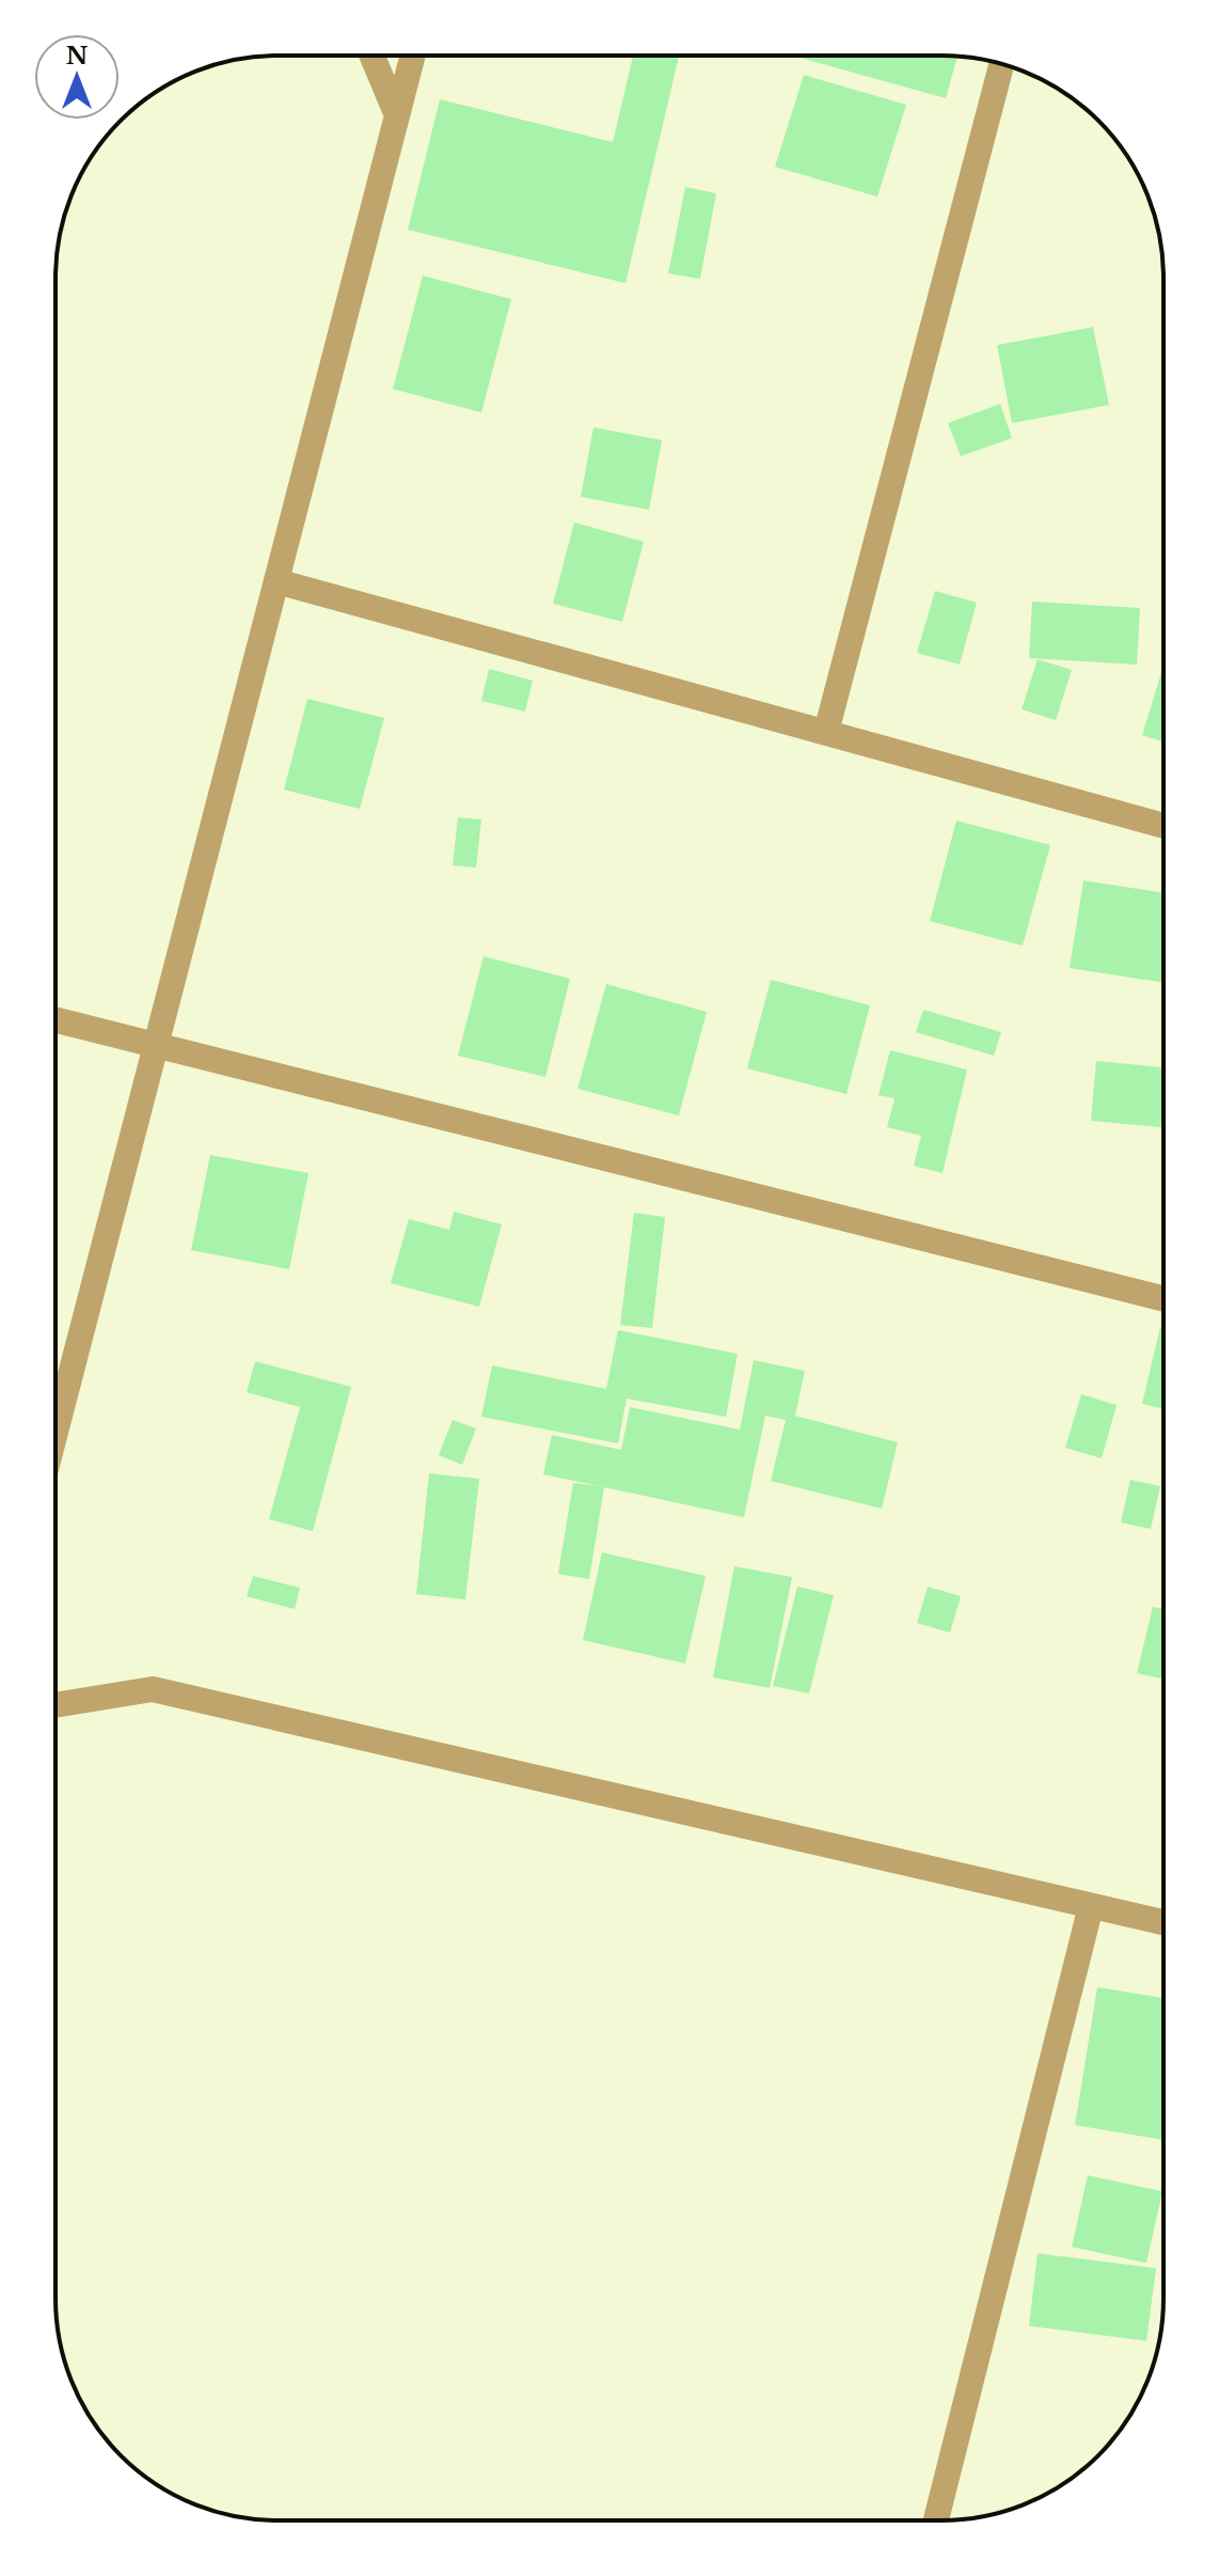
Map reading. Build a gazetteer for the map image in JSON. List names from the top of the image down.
{
  "north": "top"
}
